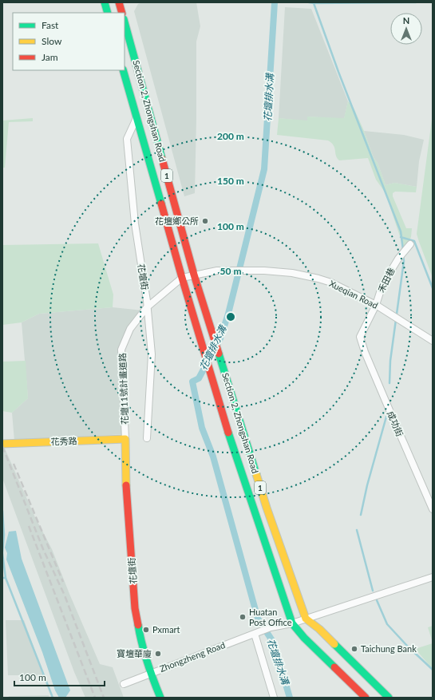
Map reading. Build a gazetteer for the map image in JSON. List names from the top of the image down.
{
  "streets": {
    "main road": [
      "Section 2, Zhongshan Road",
      "1",
      "花壇街",
      "花秀路"
    ],
    "street": [
      "禾田巷",
      "Xueqian Road",
      "花壇11號計畫道路",
      "成功街",
      "Zhongzheng Road"
    ]
  },
  "crossings": [
    ["Section 2, Zhongshan Road", "1"],
    ["Section 2, Zhongshan Road", "花壇街"],
    ["Section 2, Zhongshan Road", "Xueqian Road"],
    ["Section 2, Zhongshan Road", "花壇11號計畫道路"],
    ["Section 2, Zhongshan Road", "Zhongzheng Road"],
    ["1", "Zhongzheng Road"],
    ["花壇街", "花壇11號計畫道路"],
    ["花壇街", "花秀路"],
    ["花壇街", "Zhongzheng Road"],
    ["禾田巷", "Xueqian Road"],
    ["禾田巷", "成功街"],
    ["花壇11號計畫道路", "花秀路"]
  ],
  "water": ["花壇排水溝"],
  "places": [
    "花壇鄉公所",
    "Huatan Post Office",
    "Pxmart",
    "Taichung Bank",
    "寶壇華廈"
  ],
  "legend": ["Fast", "Slow", "Jam"],
  "scale_bar": "100 m",
  "north": "top",
  "rings": [
    "200 m",
    "150 m",
    "100 m",
    "50 m"
  ]
}
